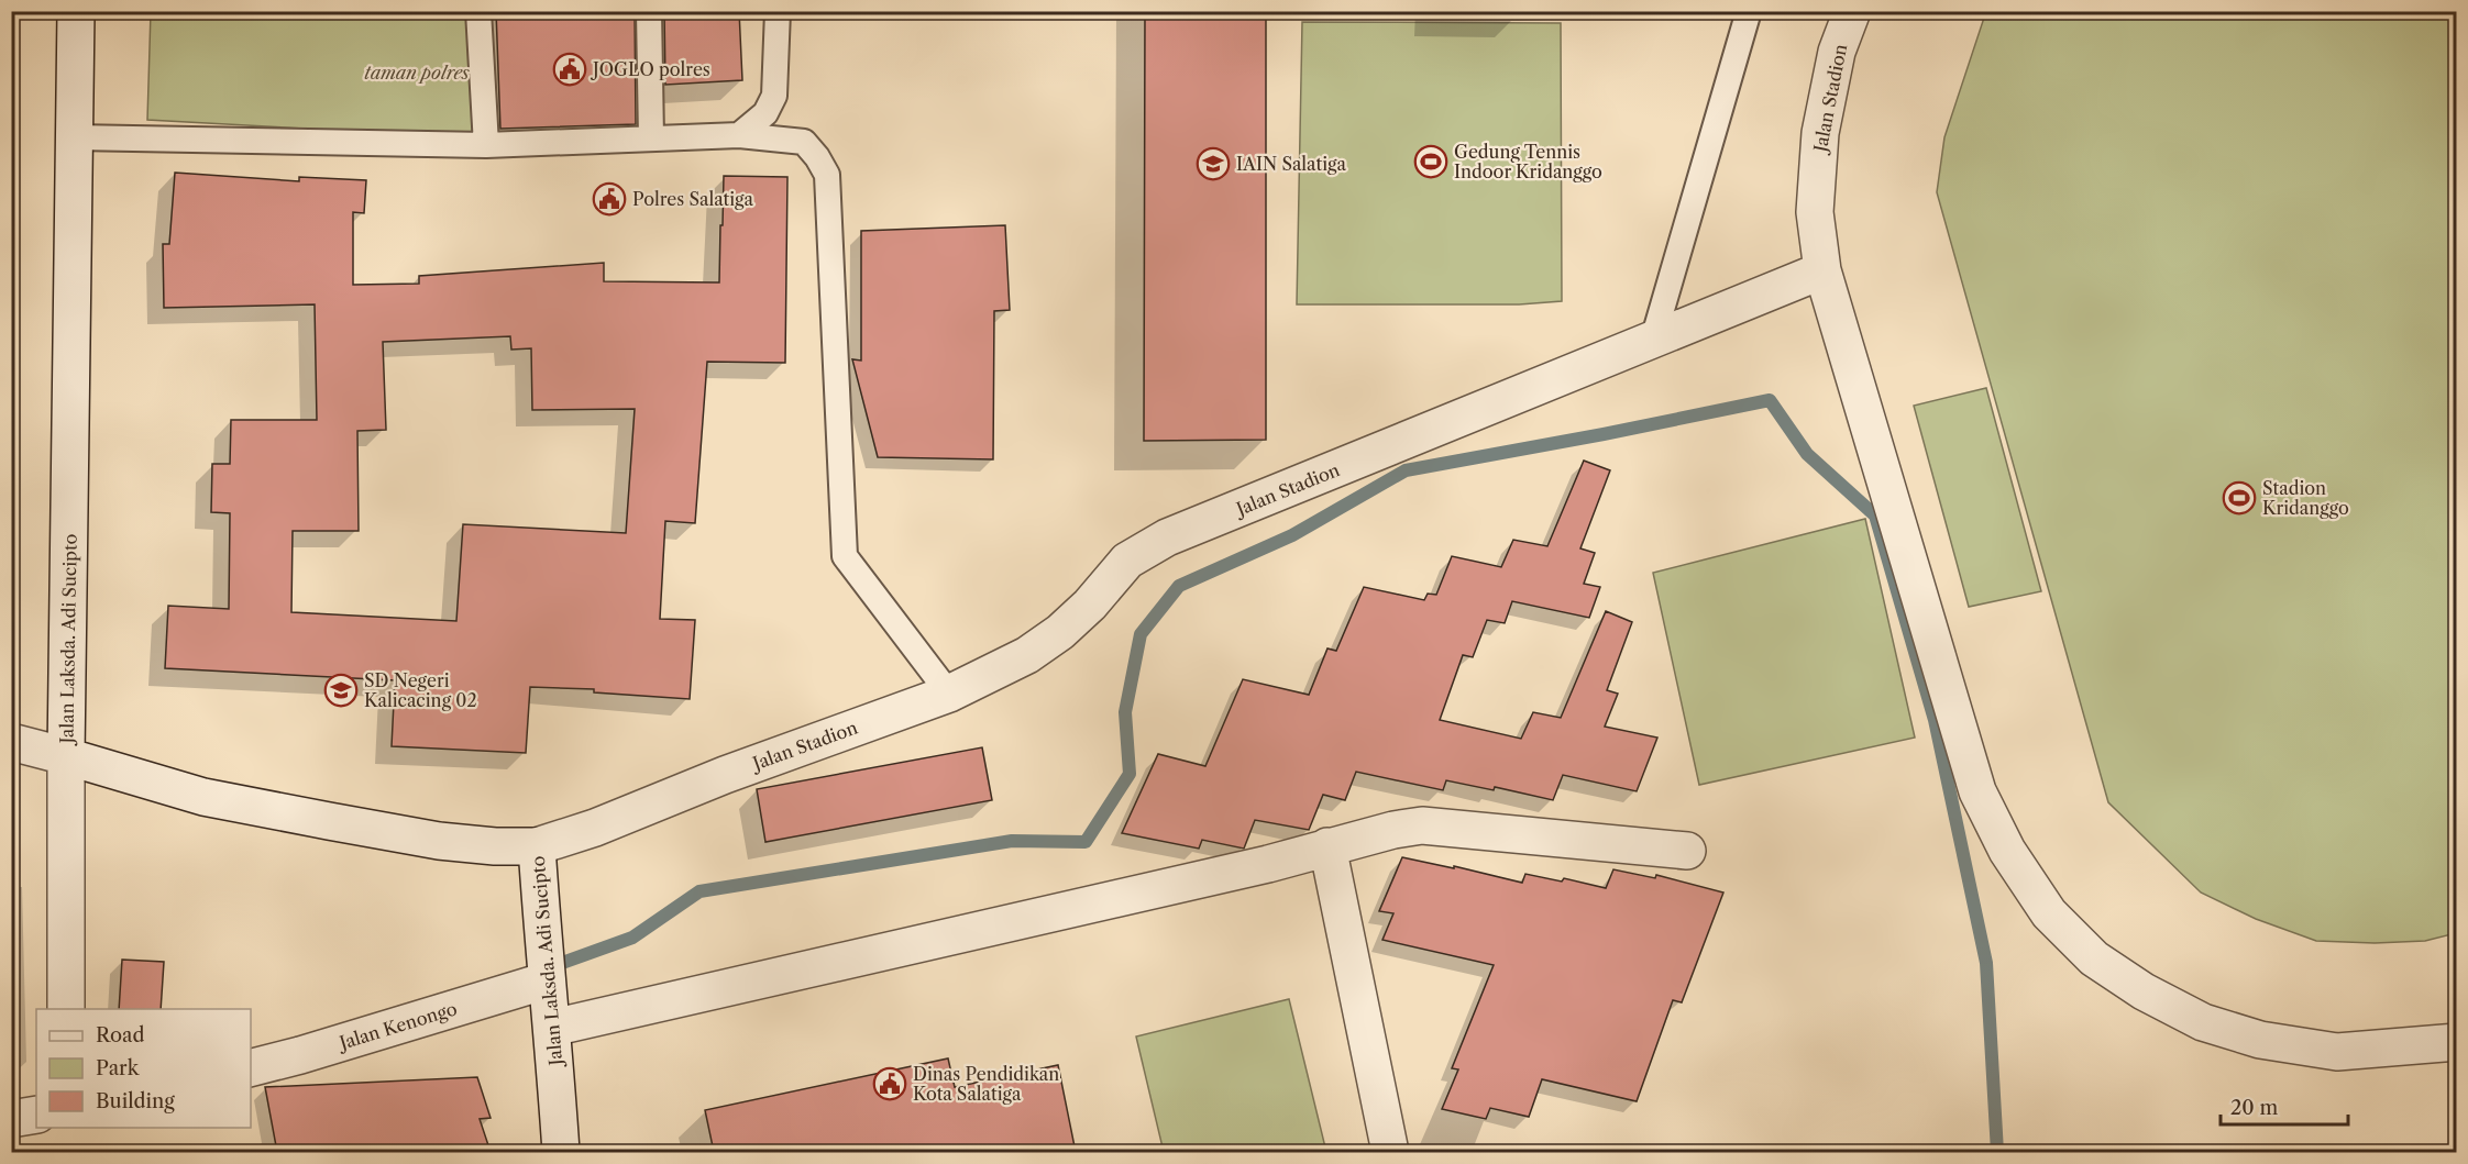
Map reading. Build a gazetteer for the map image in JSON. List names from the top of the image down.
{
  "streets": {
    "street": ["Jalan Stadion", "Jalan Laksda. Adi Sucipto", "Jalan Kenongo"]
  },
  "crossings": [
    ["Jalan Stadion", "Jalan Laksda. Adi Sucipto"],
    ["Jalan Laksda. Adi Sucipto", "Jalan Kenongo"]
  ],
  "parks": ["taman polres"],
  "places": {
    "public building": ["JOGLO polres", "Polres Salatiga", "Dinas Pendidikan Kota Salatiga"],
    "sports": ["Gedung Tennis Indoor Kridanggo", "Stadion Kridanggo"],
    "school or university": ["IAIN Salatiga", "SD Negeri Kalicacing 02"]
  },
  "legend": ["Road", "Park", "Building"],
  "scale_bar": "20 m"
}
